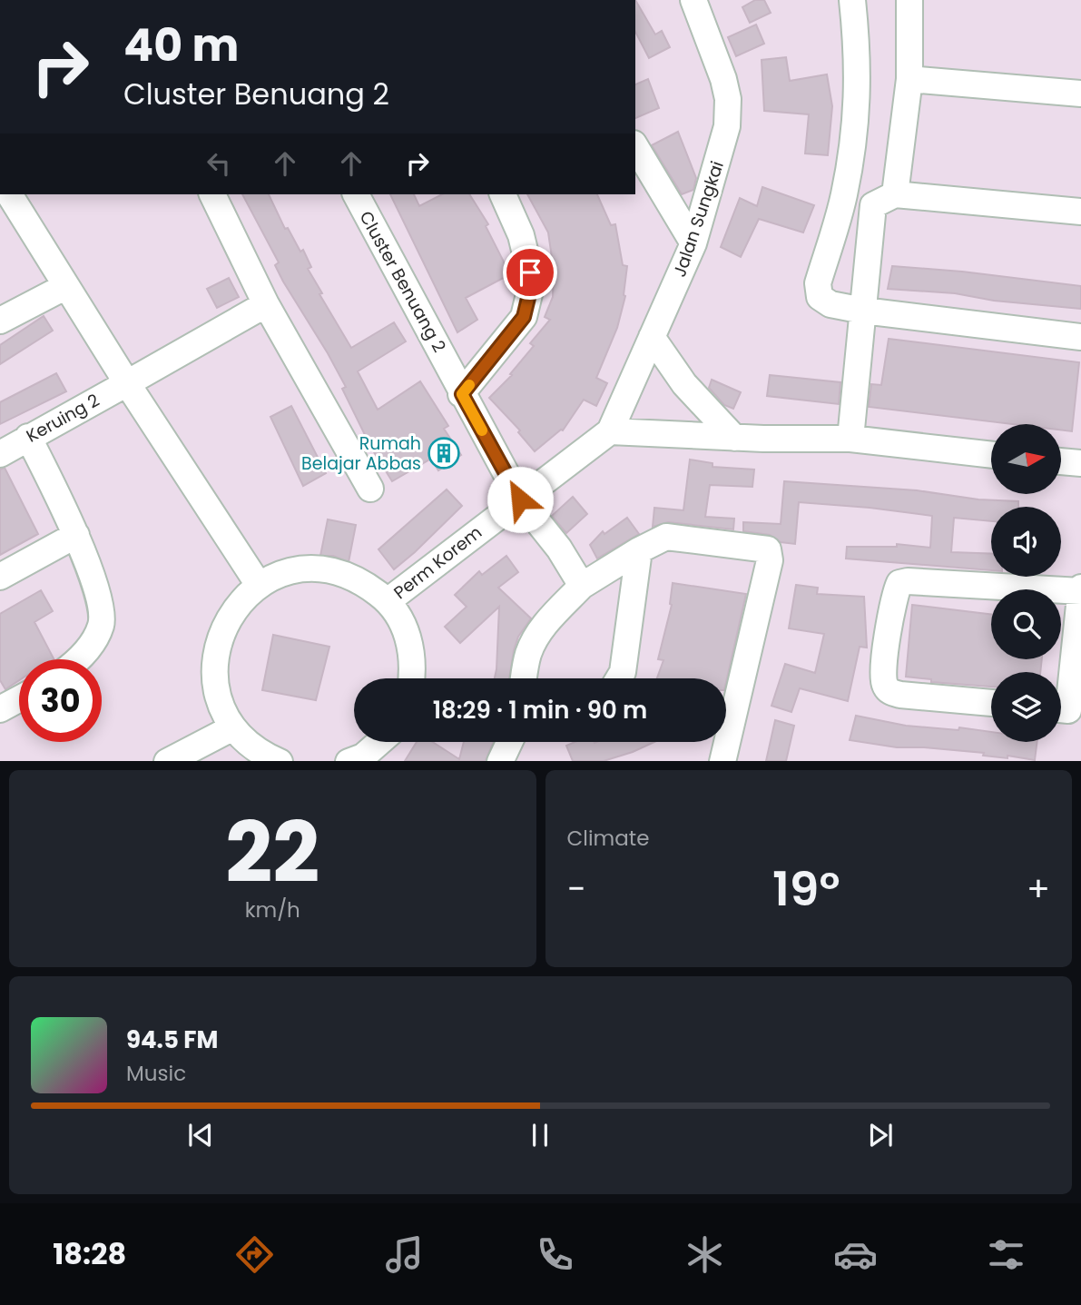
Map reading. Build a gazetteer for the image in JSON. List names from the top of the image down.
{
  "streets": {
    "street": [
      "Jalan Sungkai",
      "Cluster Benuang 2",
      "Keruing 2",
      "Perm Korem"
    ]
  },
  "crossings": [
    ["Jalan Sungkai", "Perm Korem"],
    ["Cluster Benuang 2", "Perm Korem"]
  ],
  "places": {
    "building": ["Rumah Belajar Abbas"]
  },
  "north": "right",
  "page": {
    "turn": ["40 m", "Cluster Benuang 2"],
    "limit": "30",
    "trip": "18:29 · 1 min · 90 m",
    "tile": [
      ["22", "km/h"],
      "Climate"
    ],
    "heat": ["−", "19°", "+"],
    "song": ["94.5 FM", "Music"],
    "tabs": "18:28"
  }
}
